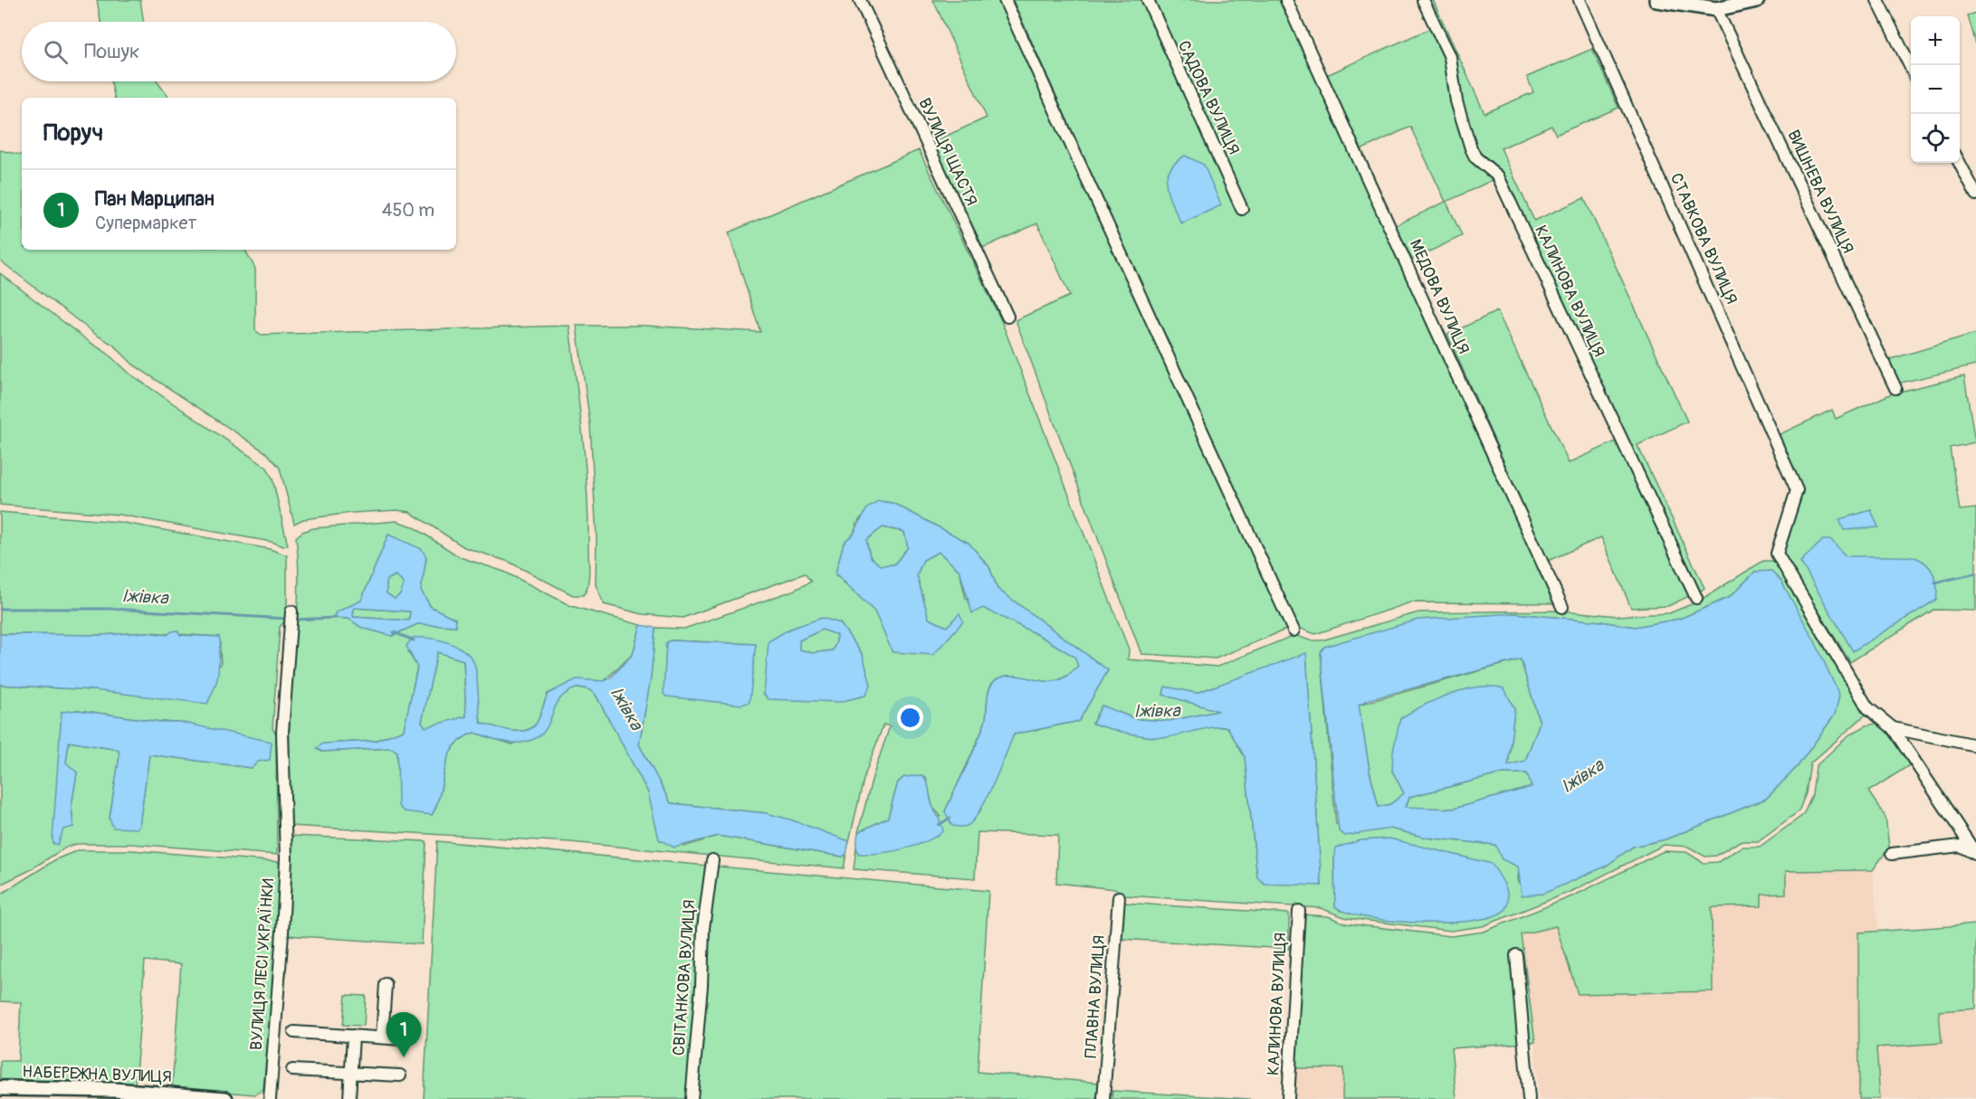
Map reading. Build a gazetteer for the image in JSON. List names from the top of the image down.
{
  "streets": {
    "street": [
      "САДОВА ВУЛИЦЯ",
      "ВУЛИЦЯ ЩАСТЯ",
      "ВИШНЕВА ВУЛИЦЯ",
      "СТАВКОВА ВУЛИЦЯ",
      "КАЛИНОВА ВУЛИЦЯ",
      "МЕДОВА ВУЛИЦЯ",
      "ВУЛИЦЯ ЛЕСІ УКРАЇНКИ",
      "СВІТАНКОВА ВУЛИЦЯ",
      "ПЛАВНА ВУЛИЦЯ",
      "НАБЕРЕЖНА ВУЛИЦЯ"
    ]
  },
  "water": ["Іжівка"],
  "page": {
    "map_buttons": ["+", "−"],
    "search": "Пошук",
    "heading": "Поруч",
    "list": [
      {
        "mark": "1",
        "name": "Пан Марципан",
        "note": "Супермаркет",
        "value": "450 m"
      }
    ],
    "pins": "1"
  }
}
